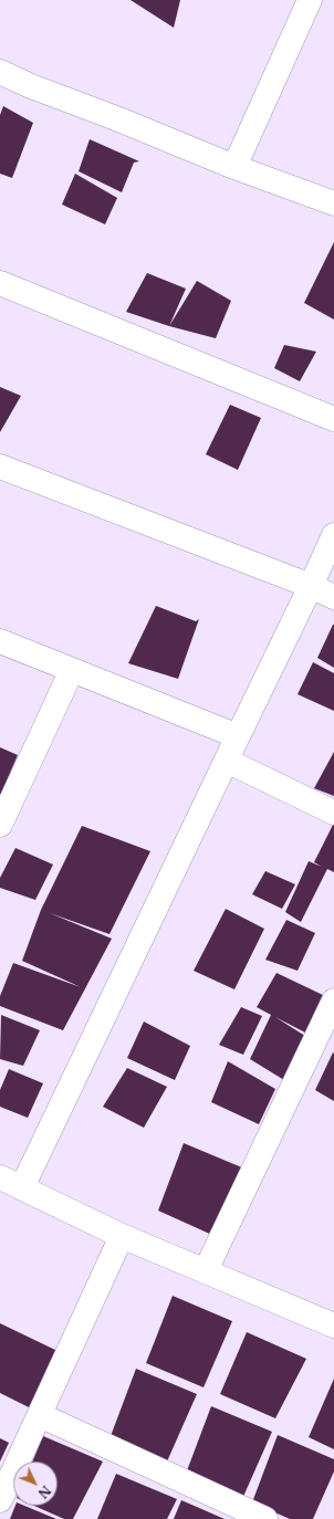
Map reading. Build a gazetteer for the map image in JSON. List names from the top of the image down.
{
  "north": "bottom right"
}
